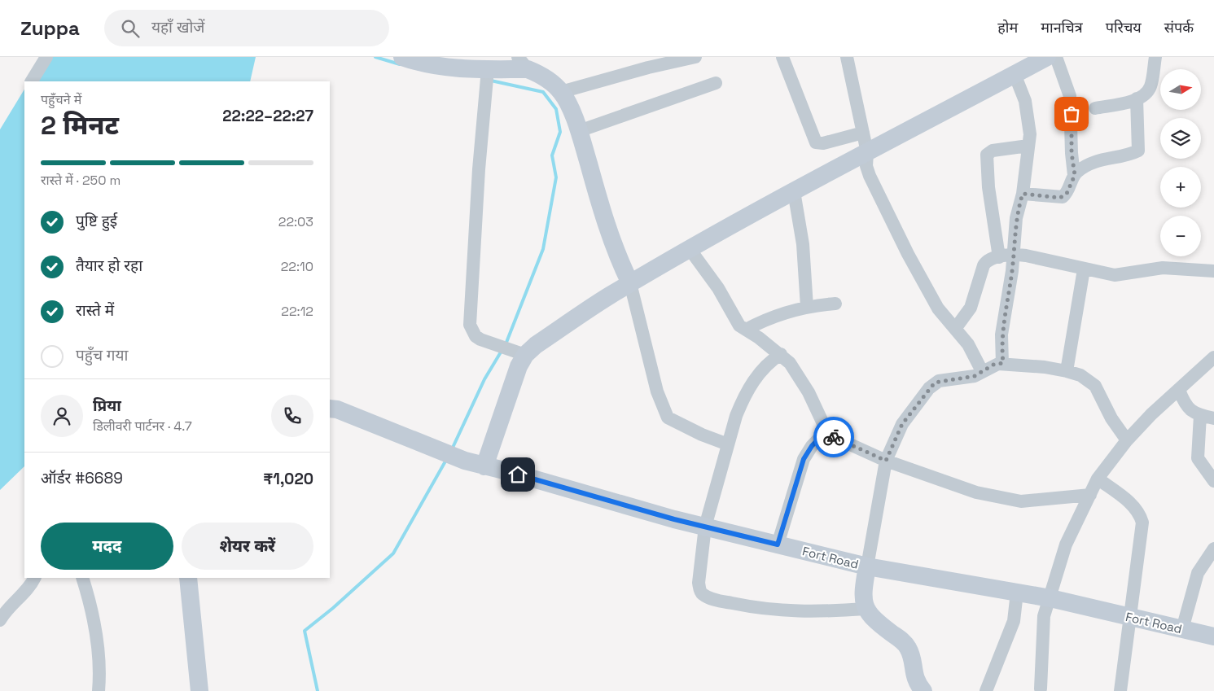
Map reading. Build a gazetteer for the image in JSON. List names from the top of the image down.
{
  "streets": {
    "street": ["Fort Road"]
  },
  "north": "right",
  "page": {
    "header": "Zuppa",
    "search": "यहाँ खोजें",
    "nav": [
      "होम",
      "मानचित्र",
      "परिचय",
      "संपर्क"
    ],
    "map_buttons": ["+", "−"],
    "heading": ["2 मिनट", "पहुँचने में", "22:22–22:27"],
    "panel": [
      "प्रिया",
      "डिलीवरी पार्टनर · 4.7",
      "ऑर्डर #6689",
      "₹1,020"
    ],
    "bar": "रास्ते में · 250 m",
    "list": [
      ["पुष्टि हुई", "22:03"],
      ["तैयार हो रहा", "22:10"],
      ["रास्ते में", "22:12"],
      "पहुँच गया"
    ],
    "buttons": ["मदद", "शेयर करें"]
  }
}
